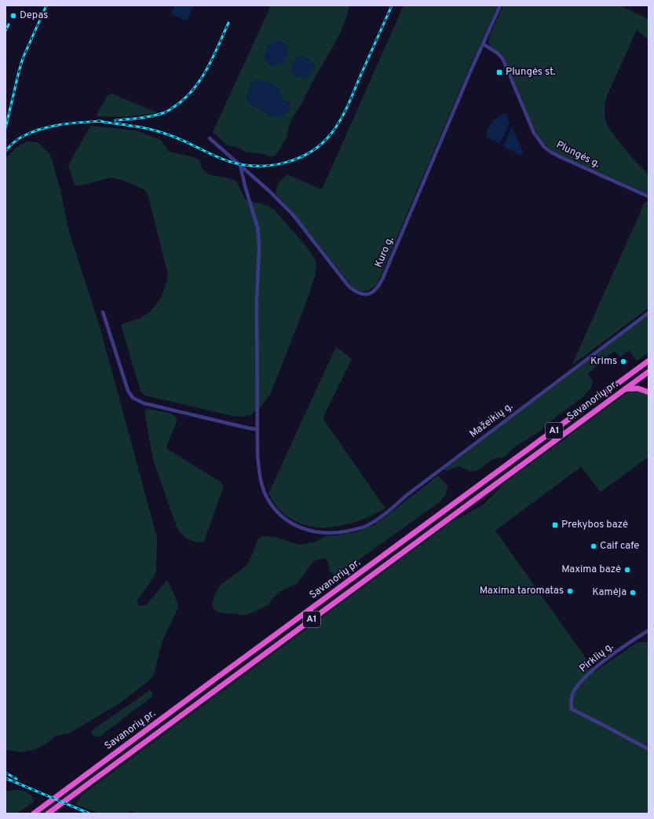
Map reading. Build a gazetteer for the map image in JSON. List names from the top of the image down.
{
  "streets": {
    "highway": ["Savanorių pr.", "A1"],
    "street": [
      "Plungės g.",
      "Kuro g.",
      "Mažeikių g.",
      "Pirklių g."
    ]
  },
  "crossings": [
    ["Plungės g.", "Kuro g."],
    ["Kuro g.", "Mažeikių g."]
  ],
  "places": {
    "other": [
      "Depas",
      "Krims",
      "Caif cafe",
      "Maxima bazė",
      "Maxima taromatas",
      "Kamėja"
    ],
    "transit": ["Plungės st.", "Prekybos bazė"]
  }
}
